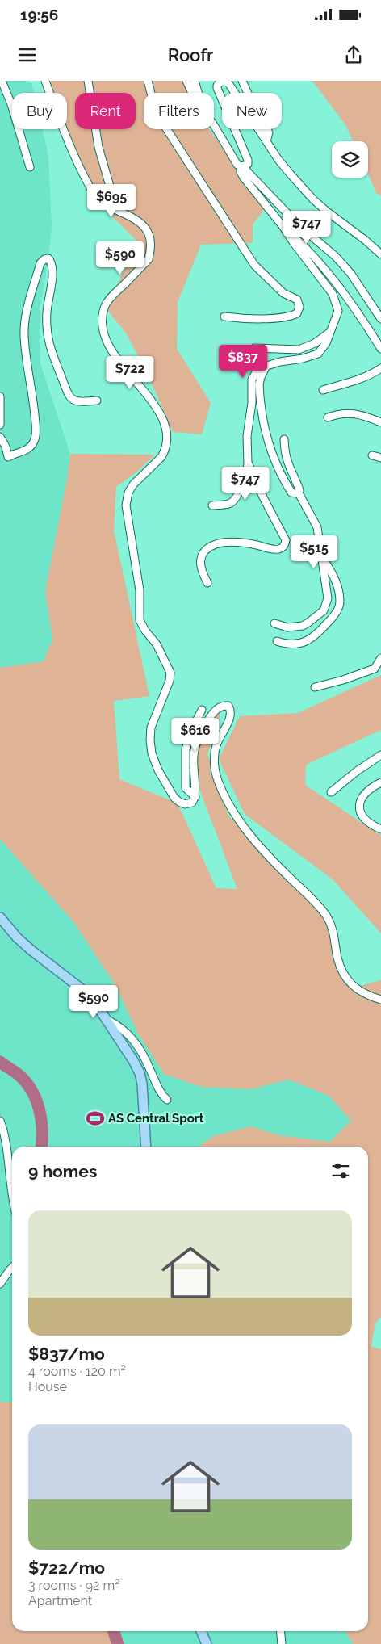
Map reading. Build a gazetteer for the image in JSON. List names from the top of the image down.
{
  "places": {
    "sports": ["AS Central Sport"]
  },
  "page": {
    "status": "19:56",
    "header": "Roofr",
    "chip": [
      "Buy",
      "Rent",
      "Filters",
      "New"
    ],
    "price": [
      "$695",
      "$747",
      "$590",
      "$837",
      "$722",
      "$747",
      "$515",
      "$616",
      "$590"
    ],
    "heading": "9 homes",
    "list": [
      {
        "name": "$837/mo",
        "note": "4 rooms · 120 m² · House"
      },
      {
        "name": "$722/mo",
        "note": "3 rooms · 92 m² · Apartment"
      }
    ]
  }
}
